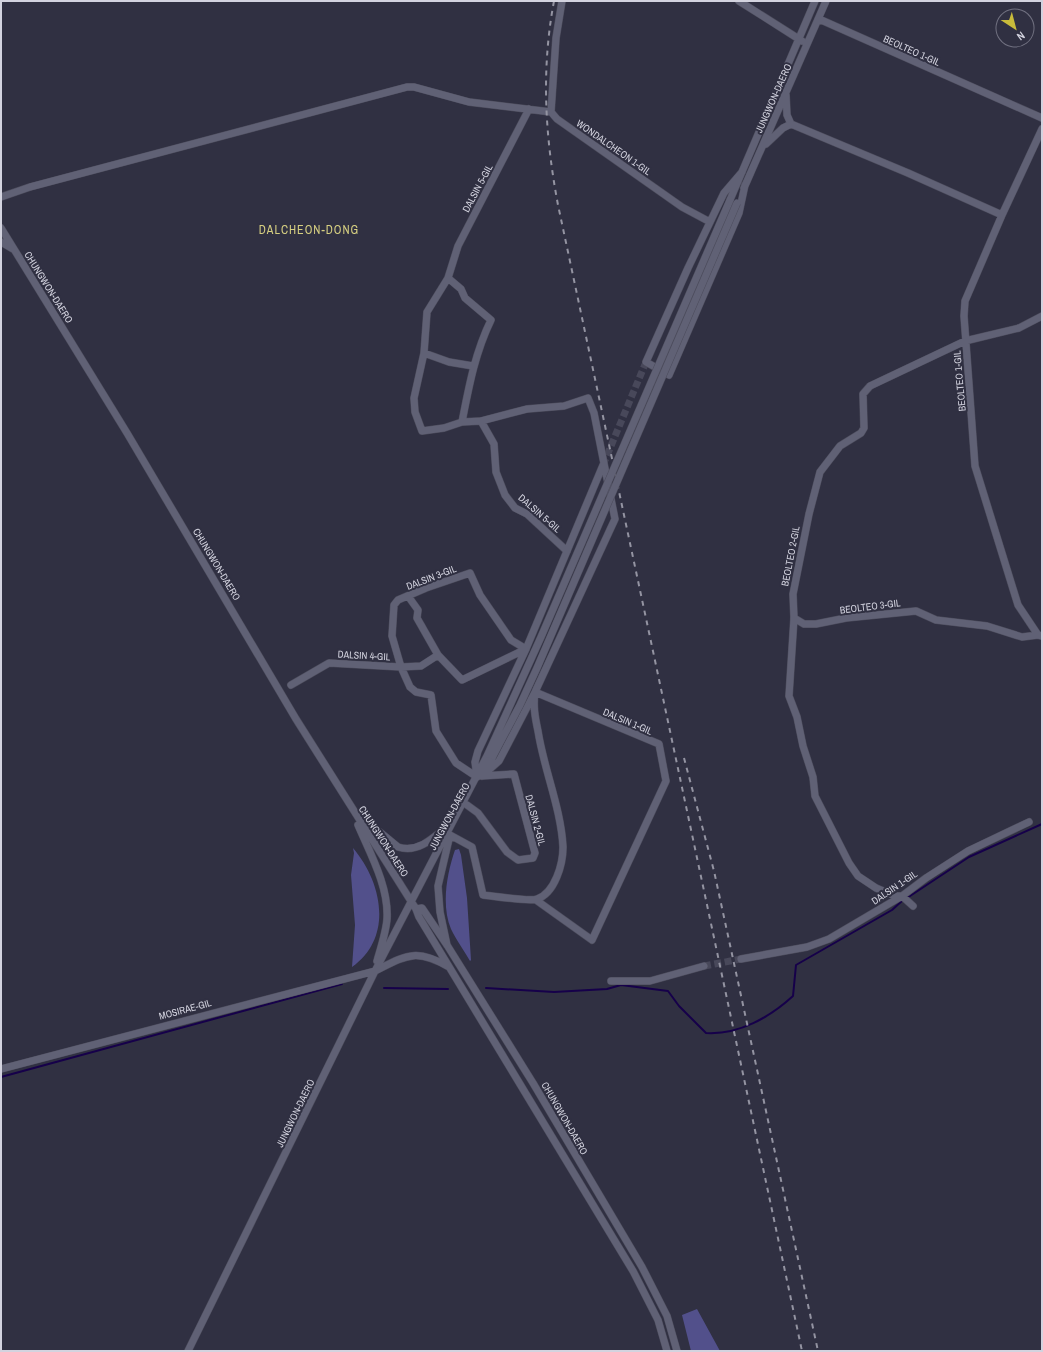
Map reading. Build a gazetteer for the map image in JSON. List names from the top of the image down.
{
  "streets": {
    "street": [
      "BEOLTEO 1-GIL",
      "JUNGWON-DAERO",
      "WONDALCHEON 1-GIL",
      "DALSIN 5-GIL",
      "CHUNGWON-DAERO",
      "BEOLTEO 2-GIL",
      "DALSIN 3-GIL",
      "BEOLTEO 3-GIL",
      "DALSIN 4-GIL",
      "DALSIN 1-GIL",
      "DALSIN 2-GIL",
      "MOSIRAE-GIL"
    ]
  },
  "crossings": [
    ["BEOLTEO 1-GIL", "JUNGWON-DAERO"],
    ["BEOLTEO 1-GIL", "BEOLTEO 2-GIL"],
    ["BEOLTEO 1-GIL", "BEOLTEO 3-GIL"],
    ["JUNGWON-DAERO", "CHUNGWON-DAERO"],
    ["JUNGWON-DAERO", "DALSIN 3-GIL"],
    ["JUNGWON-DAERO", "DALSIN 1-GIL"],
    ["JUNGWON-DAERO", "DALSIN 2-GIL"],
    ["JUNGWON-DAERO", "MOSIRAE-GIL"],
    ["CHUNGWON-DAERO", "MOSIRAE-GIL"],
    ["BEOLTEO 2-GIL", "BEOLTEO 3-GIL"],
    ["BEOLTEO 2-GIL", "DALSIN 1-GIL"],
    ["DALSIN 3-GIL", "DALSIN 4-GIL"],
    ["DALSIN 3-GIL", "DALSIN 2-GIL"]
  ],
  "districts": ["DALCHEON-DONG"],
  "north": "bottom right"
}
